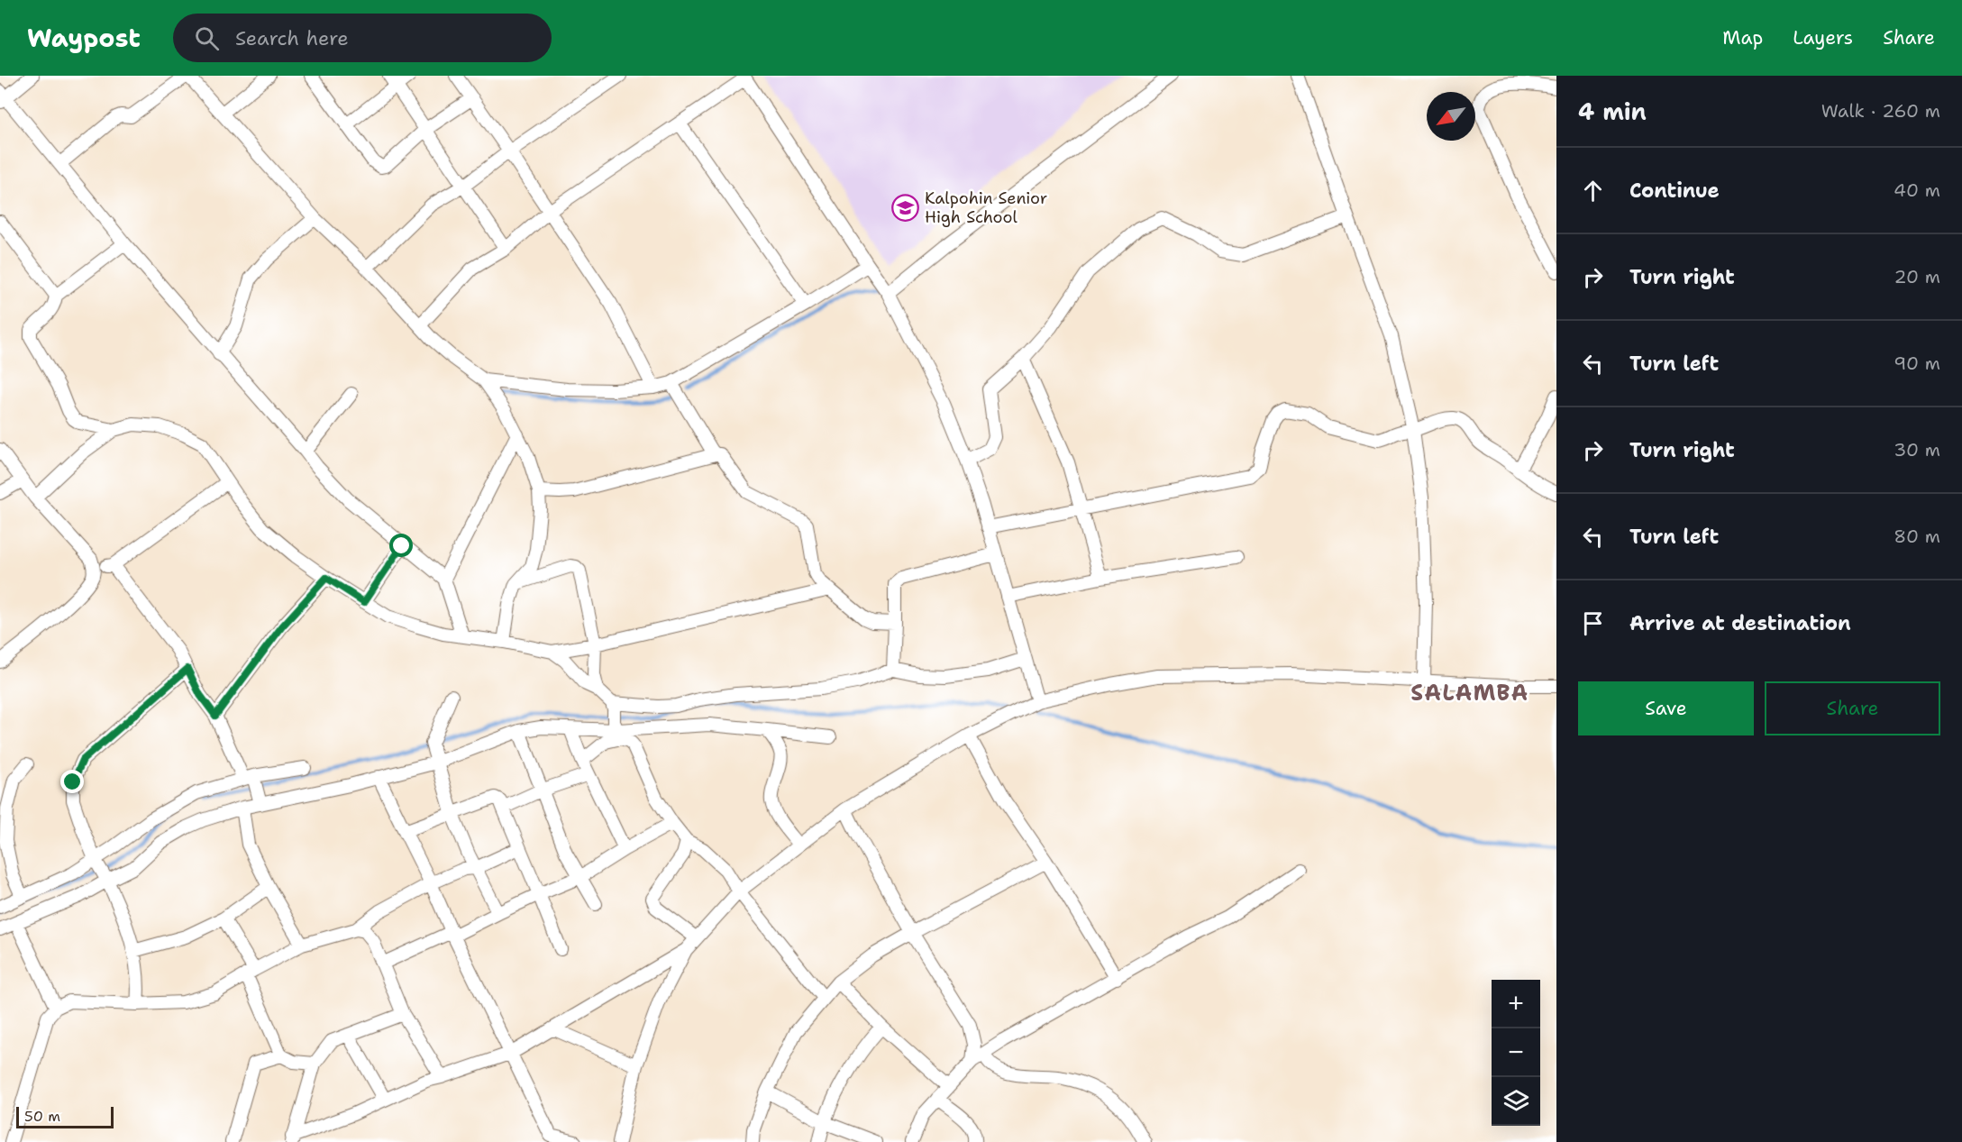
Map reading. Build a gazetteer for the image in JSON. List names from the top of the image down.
{
  "districts": ["SALAMBA"],
  "places": {
    "school or university": ["Kalpohin Senior High School"]
  },
  "scale_bar": "50 m",
  "north": "bottom left",
  "page": {
    "header": "Waypost",
    "search": "Search here",
    "nav": ["Map", "Layers", "Share"],
    "heading": ["4 min", "Walk · 260 m"],
    "list": [
      ["Continue", "40 m"],
      ["Turn right", "20 m"],
      ["Turn left", "90 m"],
      ["Turn right", "30 m"],
      ["Turn left", "80 m"],
      "Arrive at destination"
    ],
    "buttons": ["Save", "Share"],
    "map_buttons": ["+", "−"],
    "scale": "50 m"
  }
}
